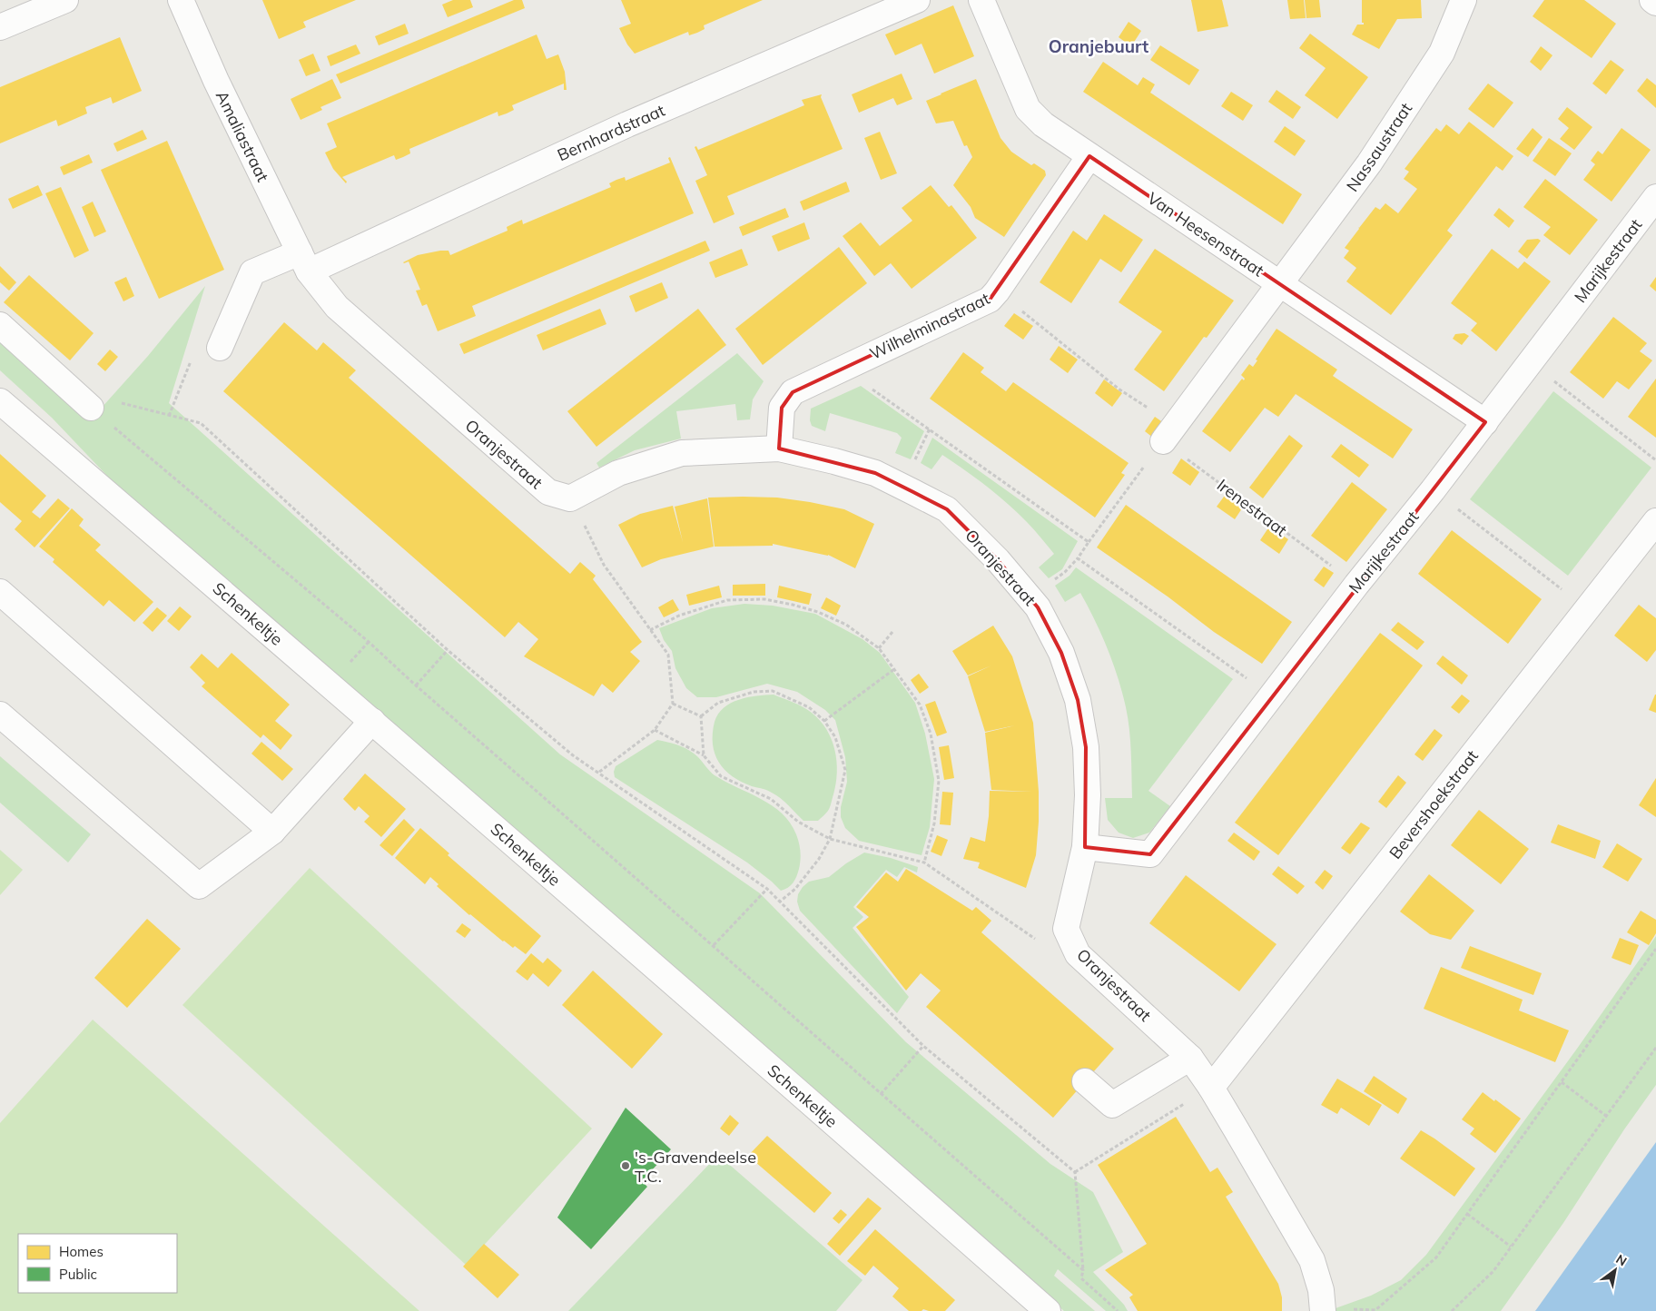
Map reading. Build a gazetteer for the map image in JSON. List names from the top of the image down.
{
  "streets": {
    "street": [
      "Bernhardstraat",
      "Amaliastraat",
      "Nassaustraat",
      "Van Heesenstraat",
      "Marijkestraat",
      "Wilhelminastraat",
      "Oranjestraat",
      "Schenkeltje",
      "Bevershoekstraat"
    ],
    "path": ["Irenestraat"]
  },
  "crossings": [
    ["Bernhardstraat", "Amaliastraat"],
    ["Bernhardstraat", "Oranjestraat"],
    ["Amaliastraat", "Oranjestraat"],
    ["Nassaustraat", "Van Heesenstraat"],
    ["Van Heesenstraat", "Marijkestraat"],
    ["Van Heesenstraat", "Wilhelminastraat"],
    ["Marijkestraat", "Oranjestraat"],
    ["Marijkestraat", "Irenestraat"],
    ["Wilhelminastraat", "Oranjestraat"],
    ["Wilhelminastraat", "Irenestraat"],
    ["Oranjestraat", "Bevershoekstraat"]
  ],
  "districts": ["Oranjebuurt"],
  "places": ["'s-Gravendeelse T.C."],
  "legend": ["Homes", "Public"],
  "north": "top right"
}
